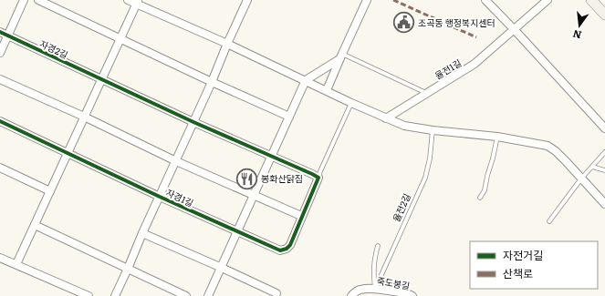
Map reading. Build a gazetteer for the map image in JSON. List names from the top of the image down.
{
  "streets": {
    "street": [
      "자경2길",
      "율전1길",
      "자경1길",
      "죽도봉길"
    ],
    "lane": ["율전2길"]
  },
  "crossings": [
    ["율전2길", "죽도봉길"]
  ],
  "places": {
    "public building": ["조곡동 행정복지센터"],
    "restaurant": ["봉화산닭집"]
  },
  "legend": ["자전거길", "산책로"],
  "north": "bottom"
}
